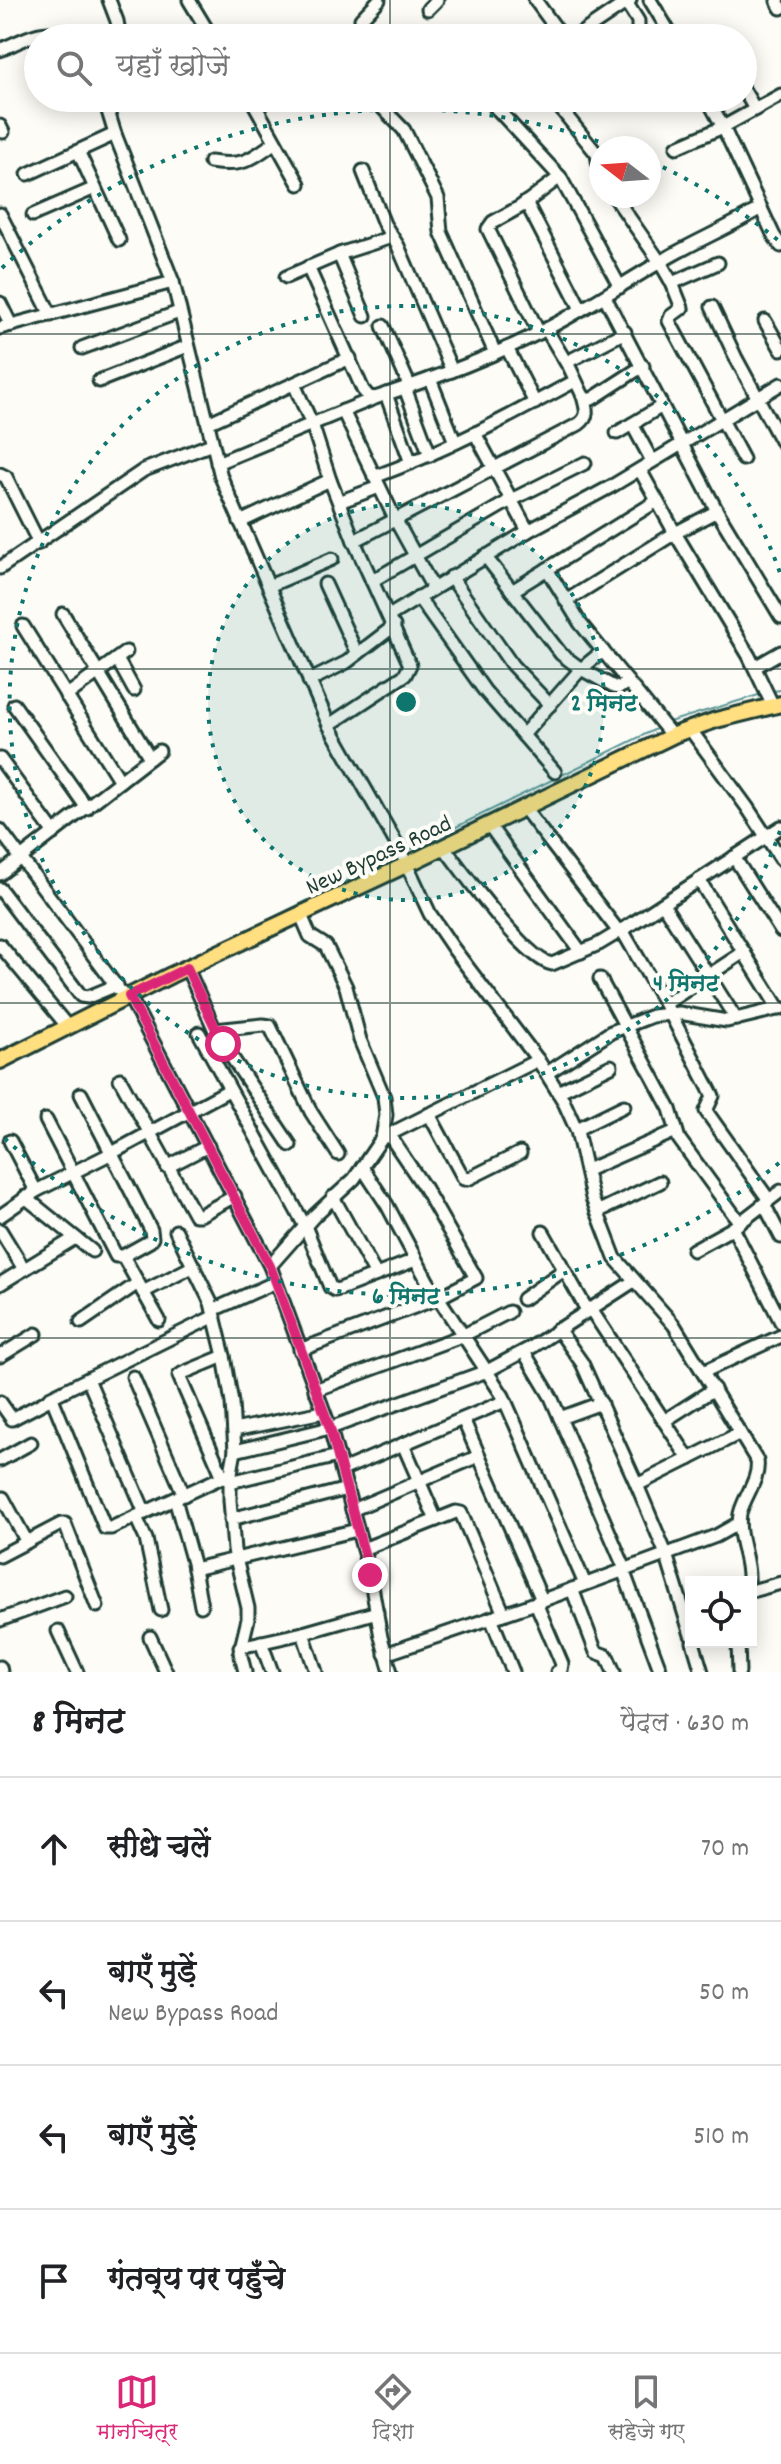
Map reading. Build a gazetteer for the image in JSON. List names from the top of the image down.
{
  "streets": {
    "main road": ["New Bypass Road"]
  },
  "north": "left",
  "page": {
    "search": "यहाँ खोजें",
    "heading": ["8 मिनट", "पैदल · 630 m"],
    "list": [
      ["सीधे चलें", "70 m"],
      ["बाएँ मुड़ें", "New Bypass Road", "50 m"],
      ["बाएँ मुड़ें", "510 m"],
      "गंतव्य पर पहुँचे"
    ],
    "nav": ["मानचित्र", "दिशा", "सहेजे गए"]
  },
  "rings": ["2 मिनट", "4 मिनट", "6 मिनट"]
}
